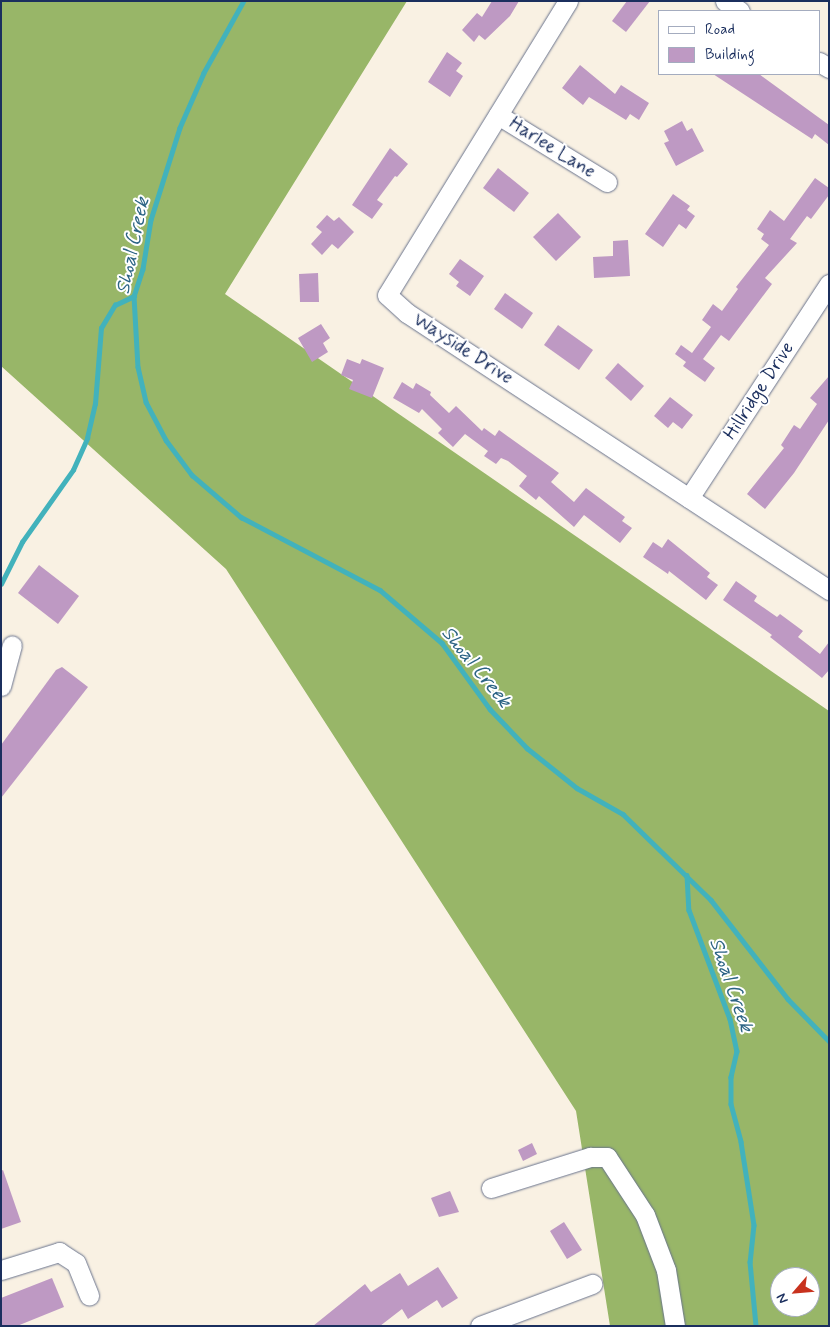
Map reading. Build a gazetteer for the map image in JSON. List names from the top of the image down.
{
  "streets": {
    "street": ["Harlee Lane", "Wayside Drive", "Hillridge Drive"]
  },
  "crossings": [
    ["Harlee Lane", "Wayside Drive"],
    ["Wayside Drive", "Hillridge Drive"]
  ],
  "water": ["Shoal Creek"],
  "legend": ["Road", "Building"],
  "north": "bottom left"
}
